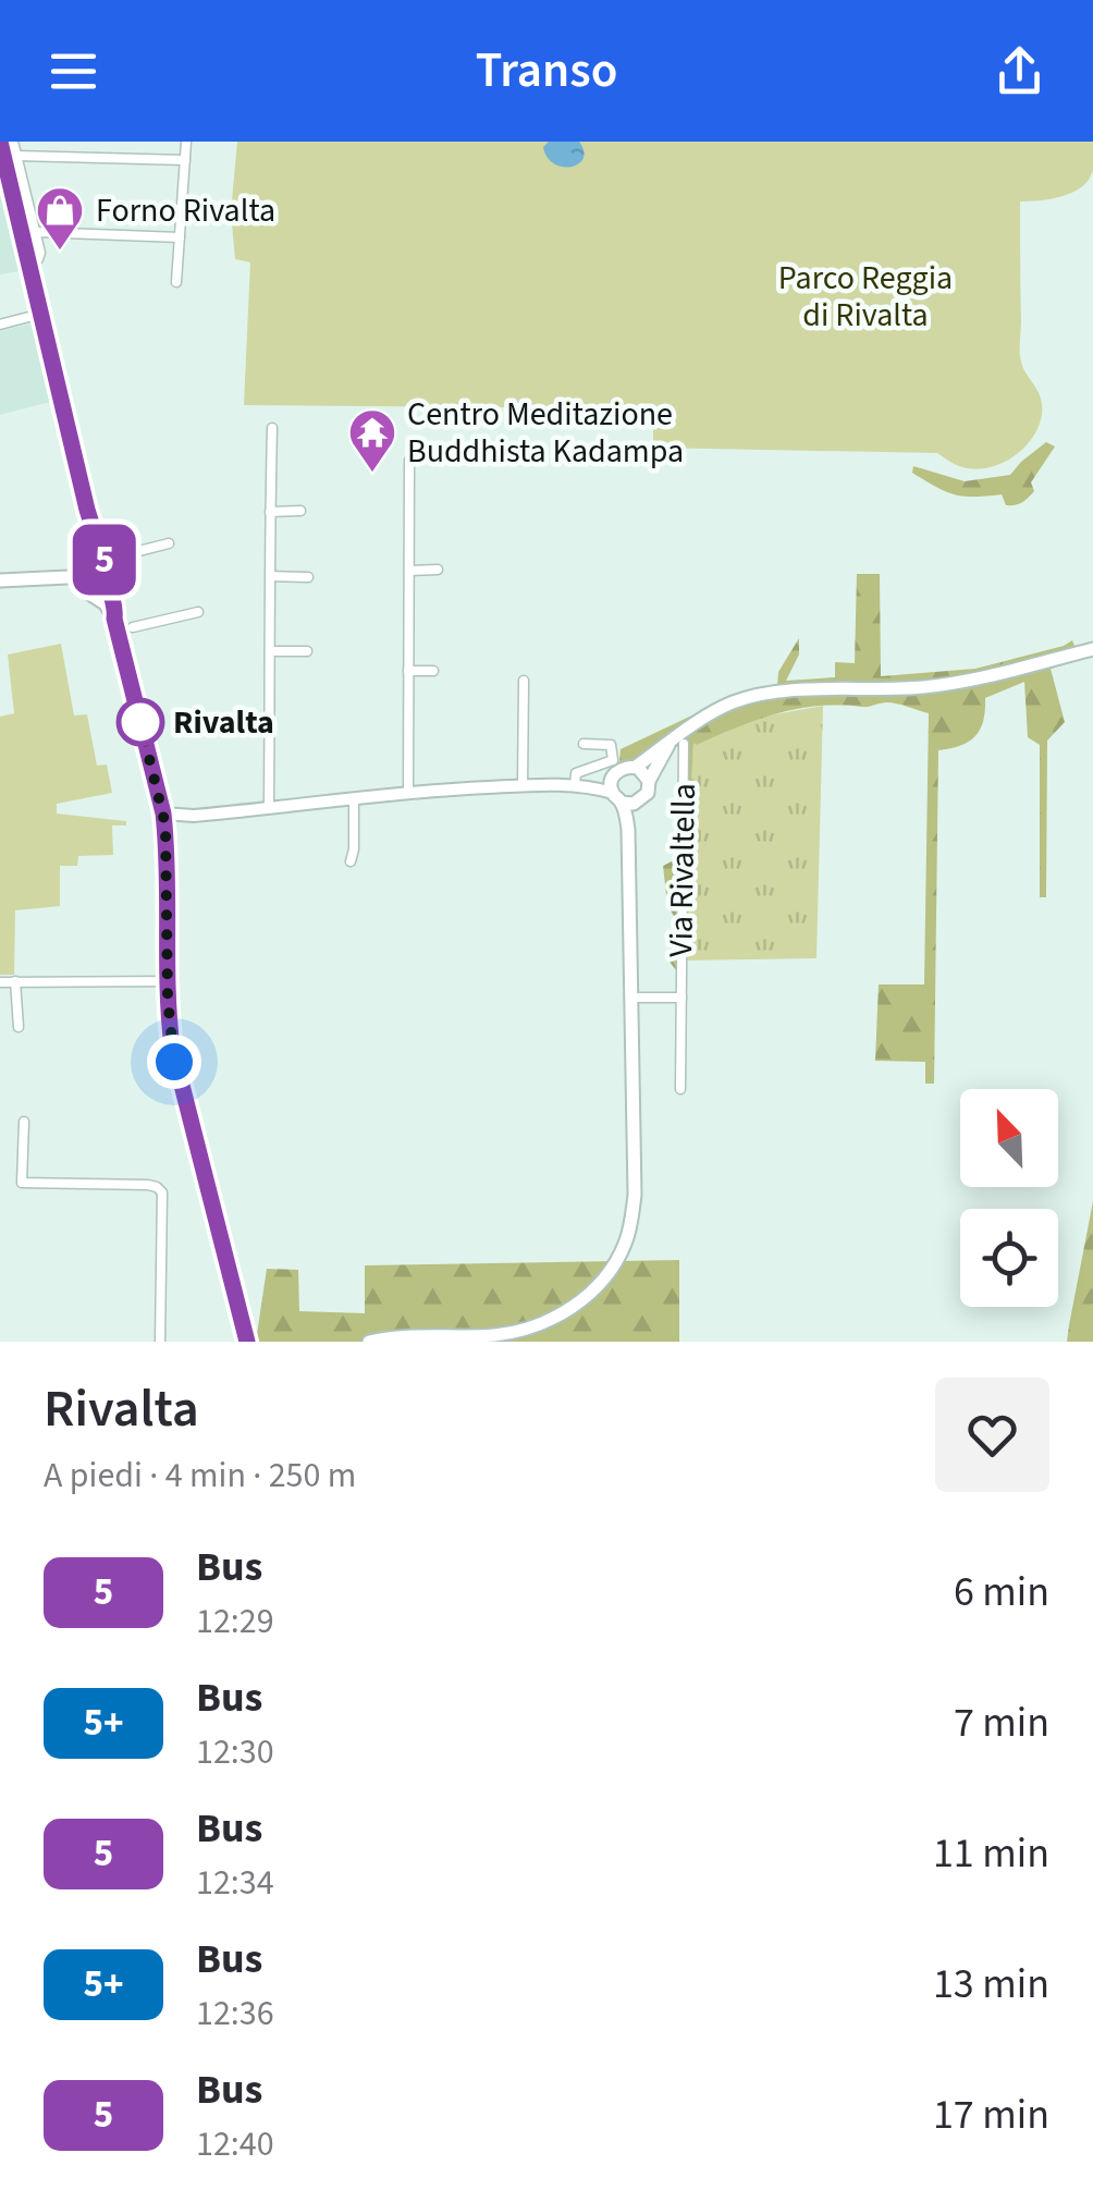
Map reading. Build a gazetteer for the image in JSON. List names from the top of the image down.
{
  "streets": {
    "street": ["Via Rivaltella"]
  },
  "parks": ["Parco Reggia di Rivalta"],
  "places": {
    "shop": ["Forno Rivalta"],
    "temple": ["Centro Meditazione Buddhista Kadampa"],
    "other": ["Rivalta"]
  },
  "lines": ["bus line 5"],
  "north": "top left",
  "page": {
    "header": "Transo",
    "on_map": "5",
    "heading": ["Rivalta", "A piedi · 4 min · 250 m"],
    "list": [
      {
        "mark": "5",
        "name": "Bus",
        "note": "12:29",
        "value": "6 min"
      },
      {
        "mark": "5+",
        "name": "Bus",
        "note": "12:30",
        "value": "7 min"
      },
      {
        "mark": "5",
        "name": "Bus",
        "note": "12:34",
        "value": "11 min"
      },
      {
        "mark": "5+",
        "name": "Bus",
        "note": "12:36",
        "value": "13 min"
      },
      {
        "mark": "5",
        "name": "Bus",
        "note": "12:40",
        "value": "17 min"
      }
    ]
  }
}
